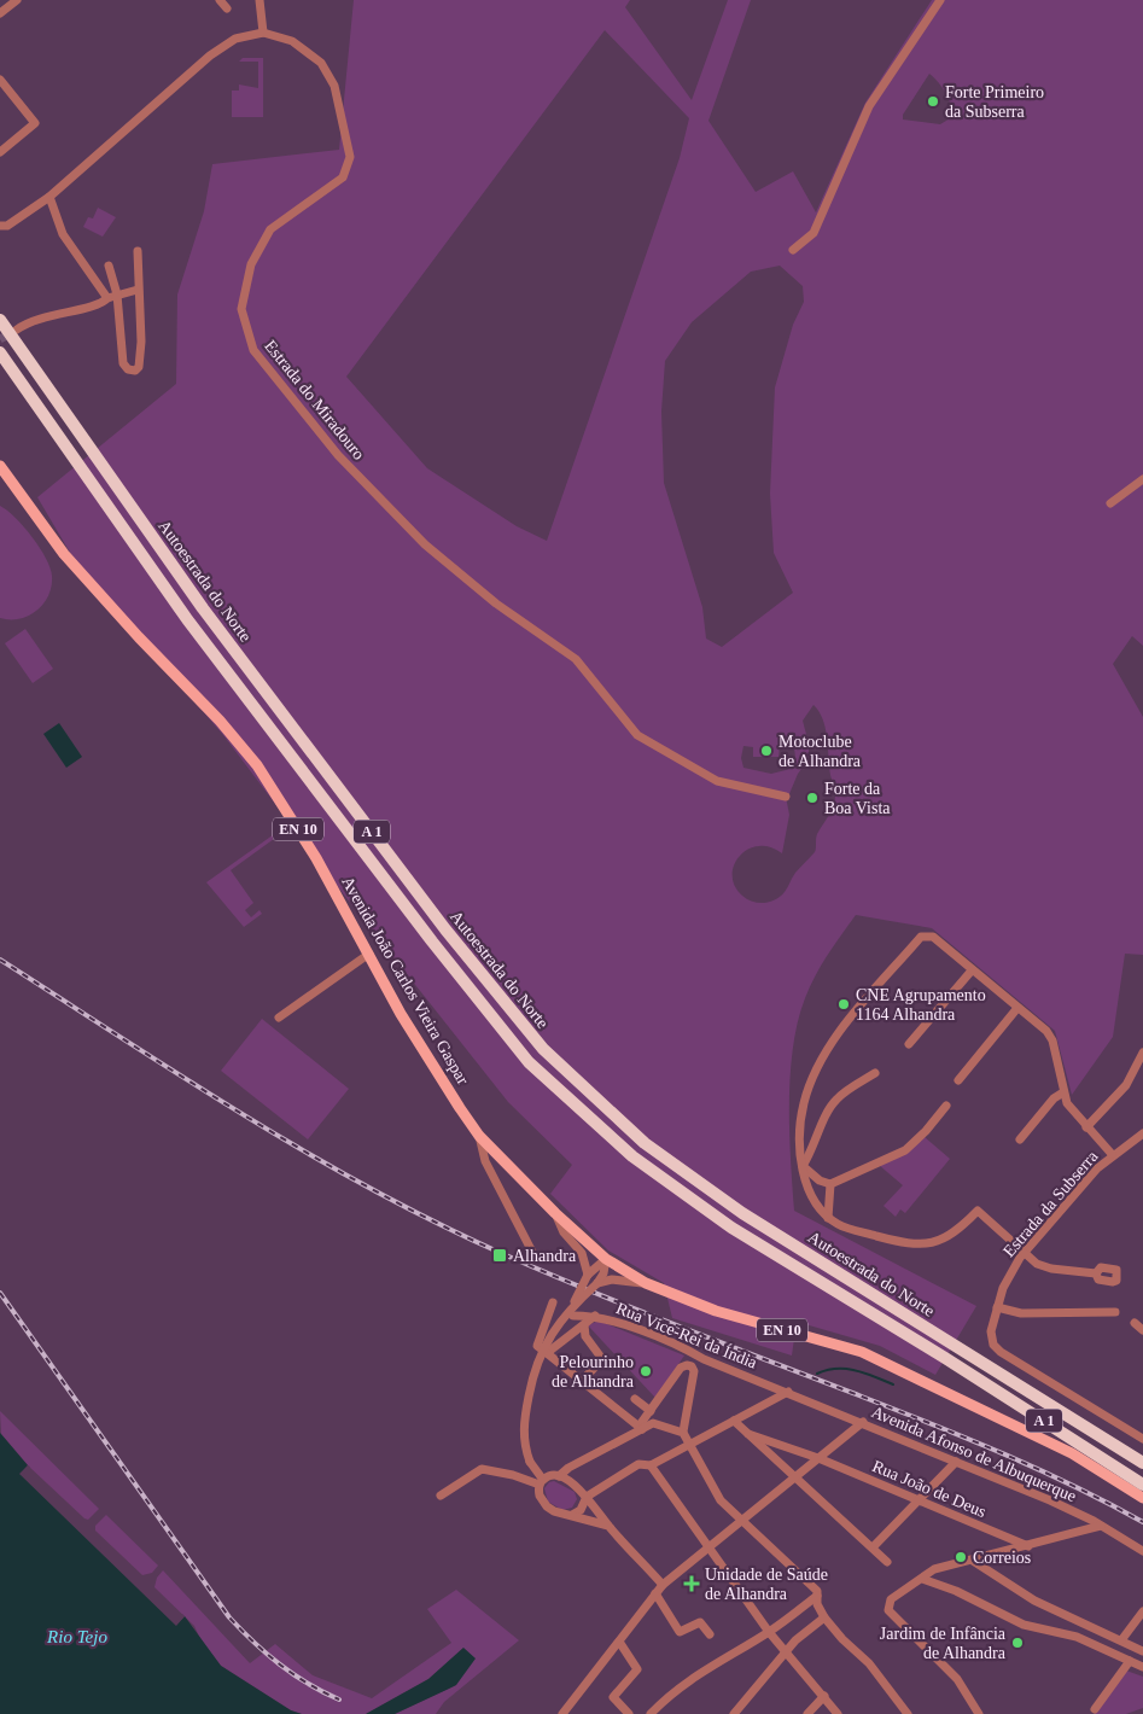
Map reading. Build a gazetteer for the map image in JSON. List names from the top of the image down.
{
  "streets": {
    "highway": ["Autoestrada do Norte", "A 1"],
    "main road": ["EN 10", "Avenida João Carlos Vieira Gaspar"],
    "street": [
      "Estrada do Miradouro",
      "Estrada da Subserra",
      "Rua Vice-Rei da Índia",
      "Avenida Afonso de Albuquerque",
      "Rua João de Deus"
    ]
  },
  "crossings": [
    ["Rua Vice-Rei da Índia", "Avenida Afonso de Albuquerque"]
  ],
  "water": ["Rio Tejo"],
  "places": {
    "other": [
      "Forte Primeiro da Subserra",
      "Motoclube de Alhandra",
      "Forte da Boa Vista",
      "CNE Agrupamento 1164 Alhandra",
      "Pelourinho de Alhandra",
      "Correios",
      "Jardim de Infância de Alhandra"
    ],
    "transit": ["Alhandra"],
    "health": ["Unidade de Saúde de Alhandra"]
  }
}
